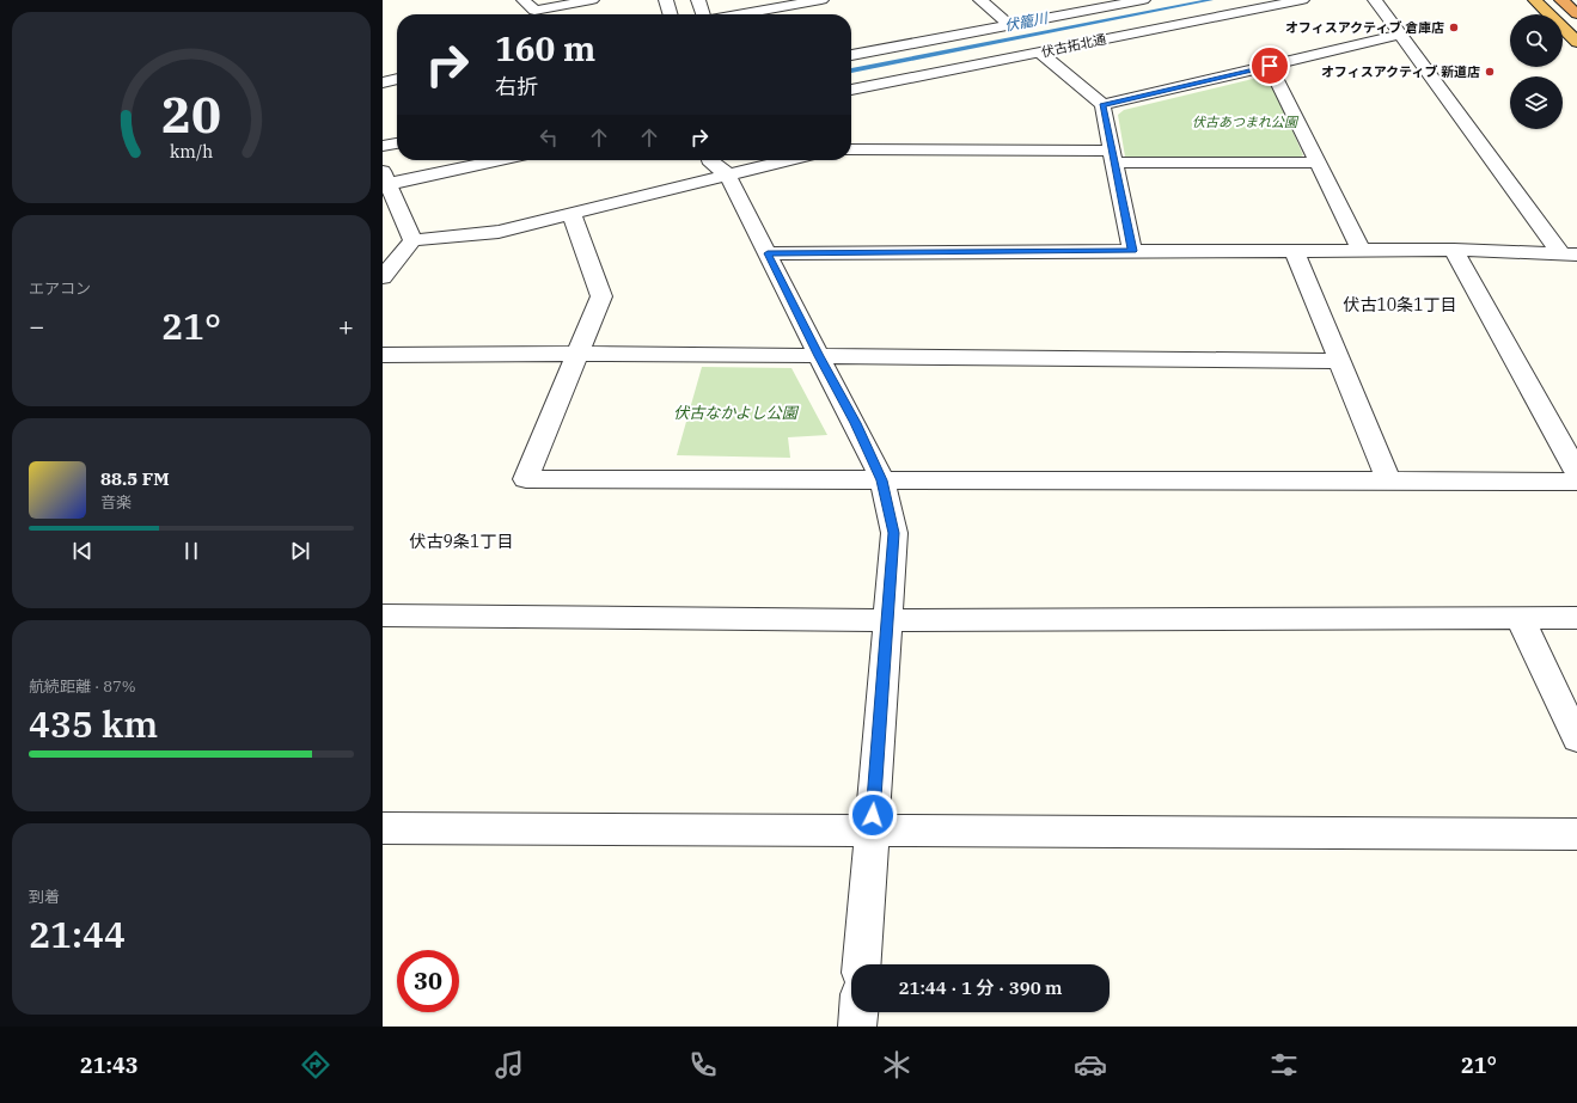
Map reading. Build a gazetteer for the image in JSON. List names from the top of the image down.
{
  "streets": {
    "street": ["伏古拓北通"]
  },
  "districts": ["伏古10条1丁目", "伏古9条1丁目"],
  "water": ["伏籠川"],
  "parks": ["伏古あつまれ公園", "伏古なかよし公園"],
  "places": ["オフィスアクティブ 倉庫店", "オフィスアクティブ 新道店"],
  "page": {
    "turn": ["160 m", "右折"],
    "tile": [
      "エアコン",
      ["航続距離 · 87%", "435 km"],
      ["到着", "21:44"]
    ],
    "heat": ["−", "21°", "+"],
    "song": ["88.5 FM", "音楽"],
    "limit": "30",
    "trip": "21:44 · 1 分 · 390 m",
    "tabs": ["21:43", "21°"],
    "gauge": ["20", "km/h"]
  }
}
